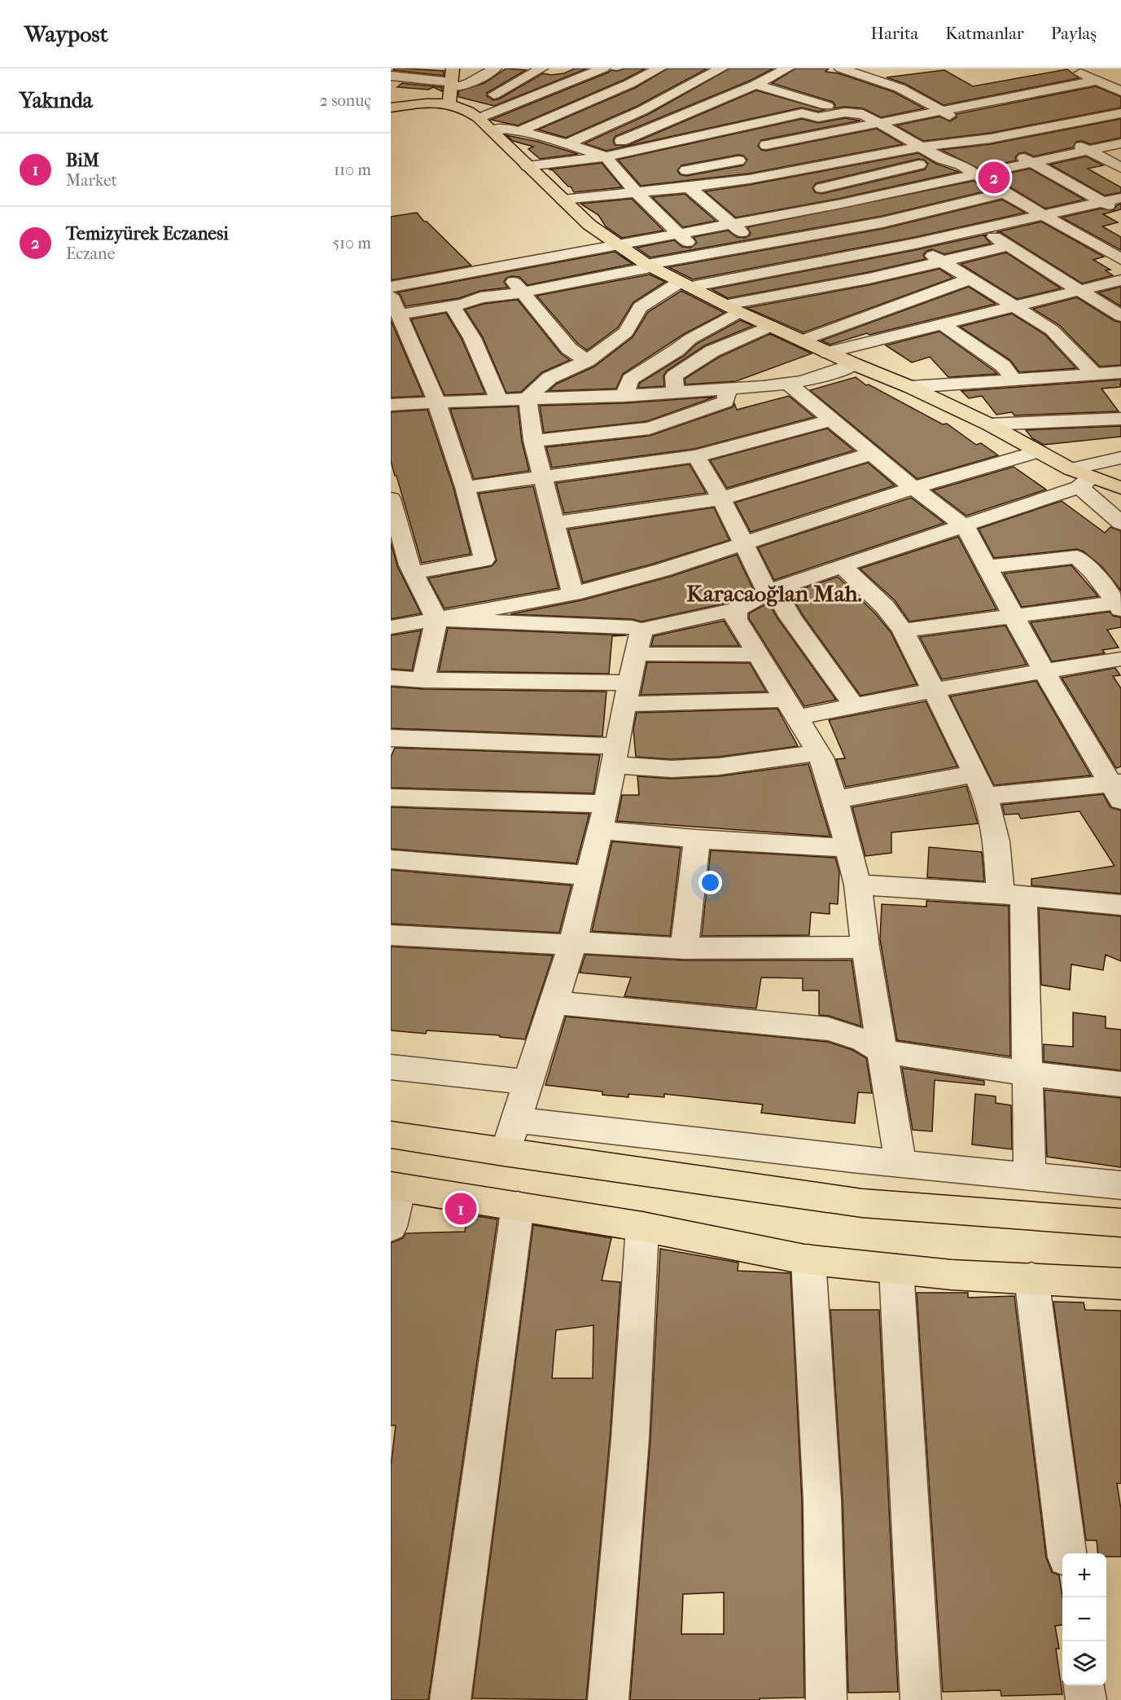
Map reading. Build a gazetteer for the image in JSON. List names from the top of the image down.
{
  "districts": ["Karacaoğlan Mah."],
  "page": {
    "header": "Waypost",
    "nav": ["Harita", "Katmanlar", "Paylaş"],
    "heading": ["Yakında", "2 sonuç"],
    "list": [
      {
        "mark": "1",
        "name": "BiM",
        "note": "Market",
        "value": "110 m"
      },
      {
        "mark": "2",
        "name": "Temizyürek Eczanesi",
        "note": "Eczane",
        "value": "510 m"
      }
    ],
    "pins": ["2", "1"],
    "map_buttons": ["+", "−"]
  }
}
